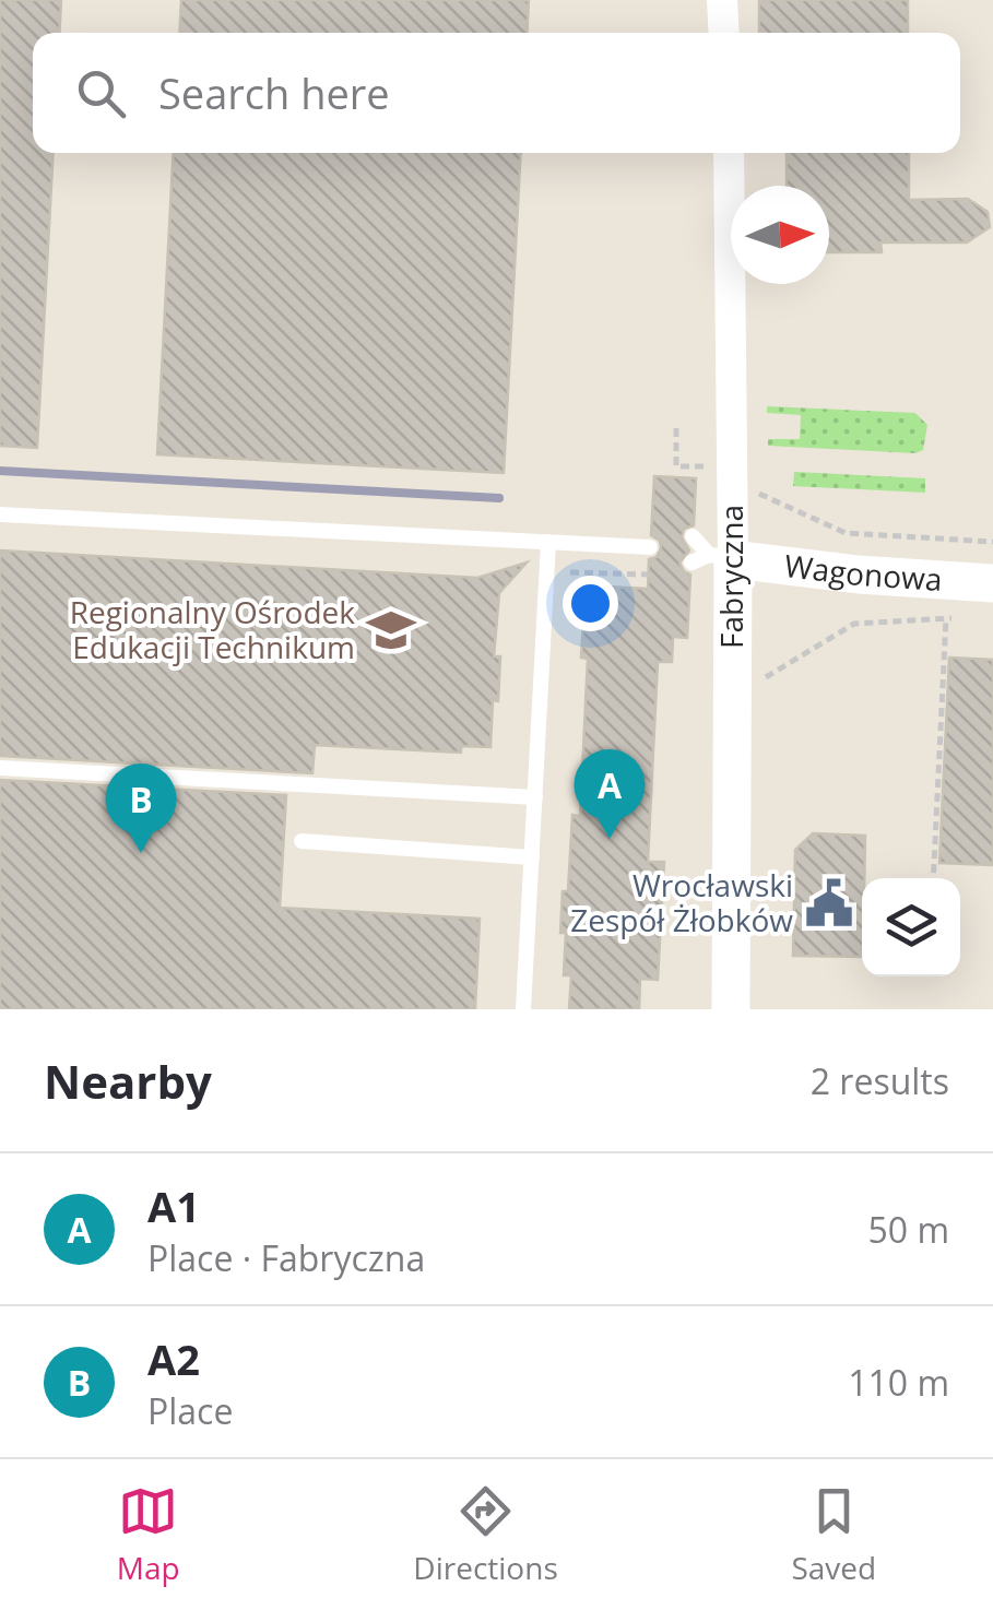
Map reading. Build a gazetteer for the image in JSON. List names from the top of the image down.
{
  "streets": {
    "street": ["Wagonowa", "Fabryczna"]
  },
  "crossings": [
    ["Wagonowa", "Fabryczna"]
  ],
  "places": {
    "school or university": ["Regionalny Ośrodek Edukacji Technikum"],
    "public building": ["Wrocławski Zespół Żłobków"]
  },
  "north": "right",
  "page": {
    "search": "Search here",
    "pins": ["A", "B"],
    "heading": ["Nearby", "2 results"],
    "list": [
      {
        "mark": "A",
        "name": "A1",
        "note": "Place · Fabryczna",
        "value": "50 m"
      },
      {
        "mark": "B",
        "name": "A2",
        "note": "Place",
        "value": "110 m"
      }
    ],
    "nav": ["Map", "Directions", "Saved"]
  }
}
